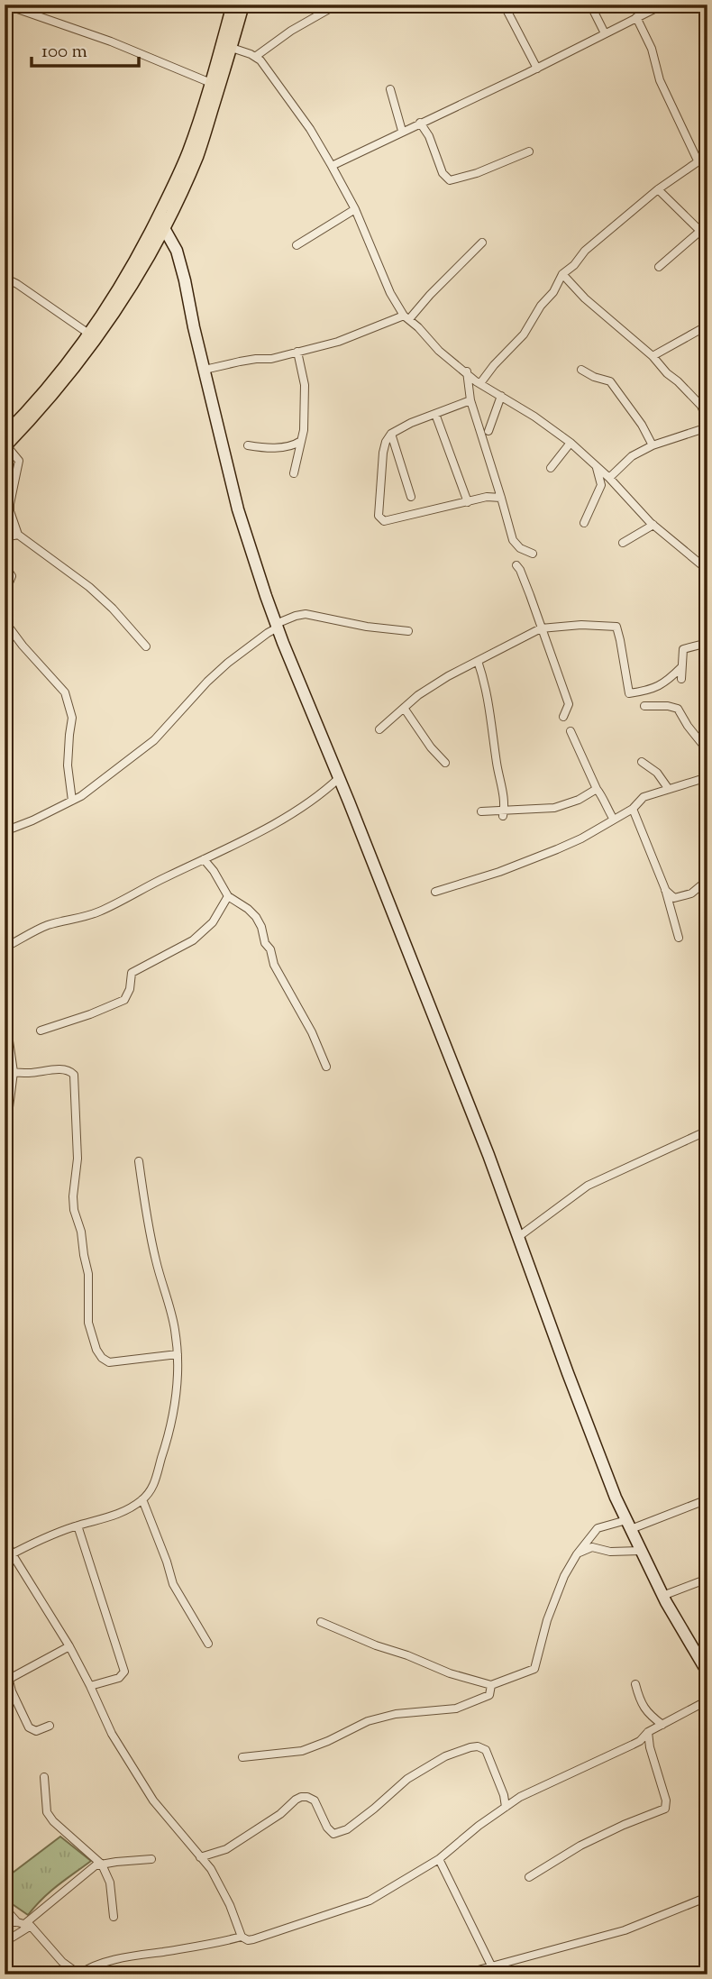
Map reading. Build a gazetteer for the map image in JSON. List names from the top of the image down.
{
  "scale_bar": "100 m"
}
